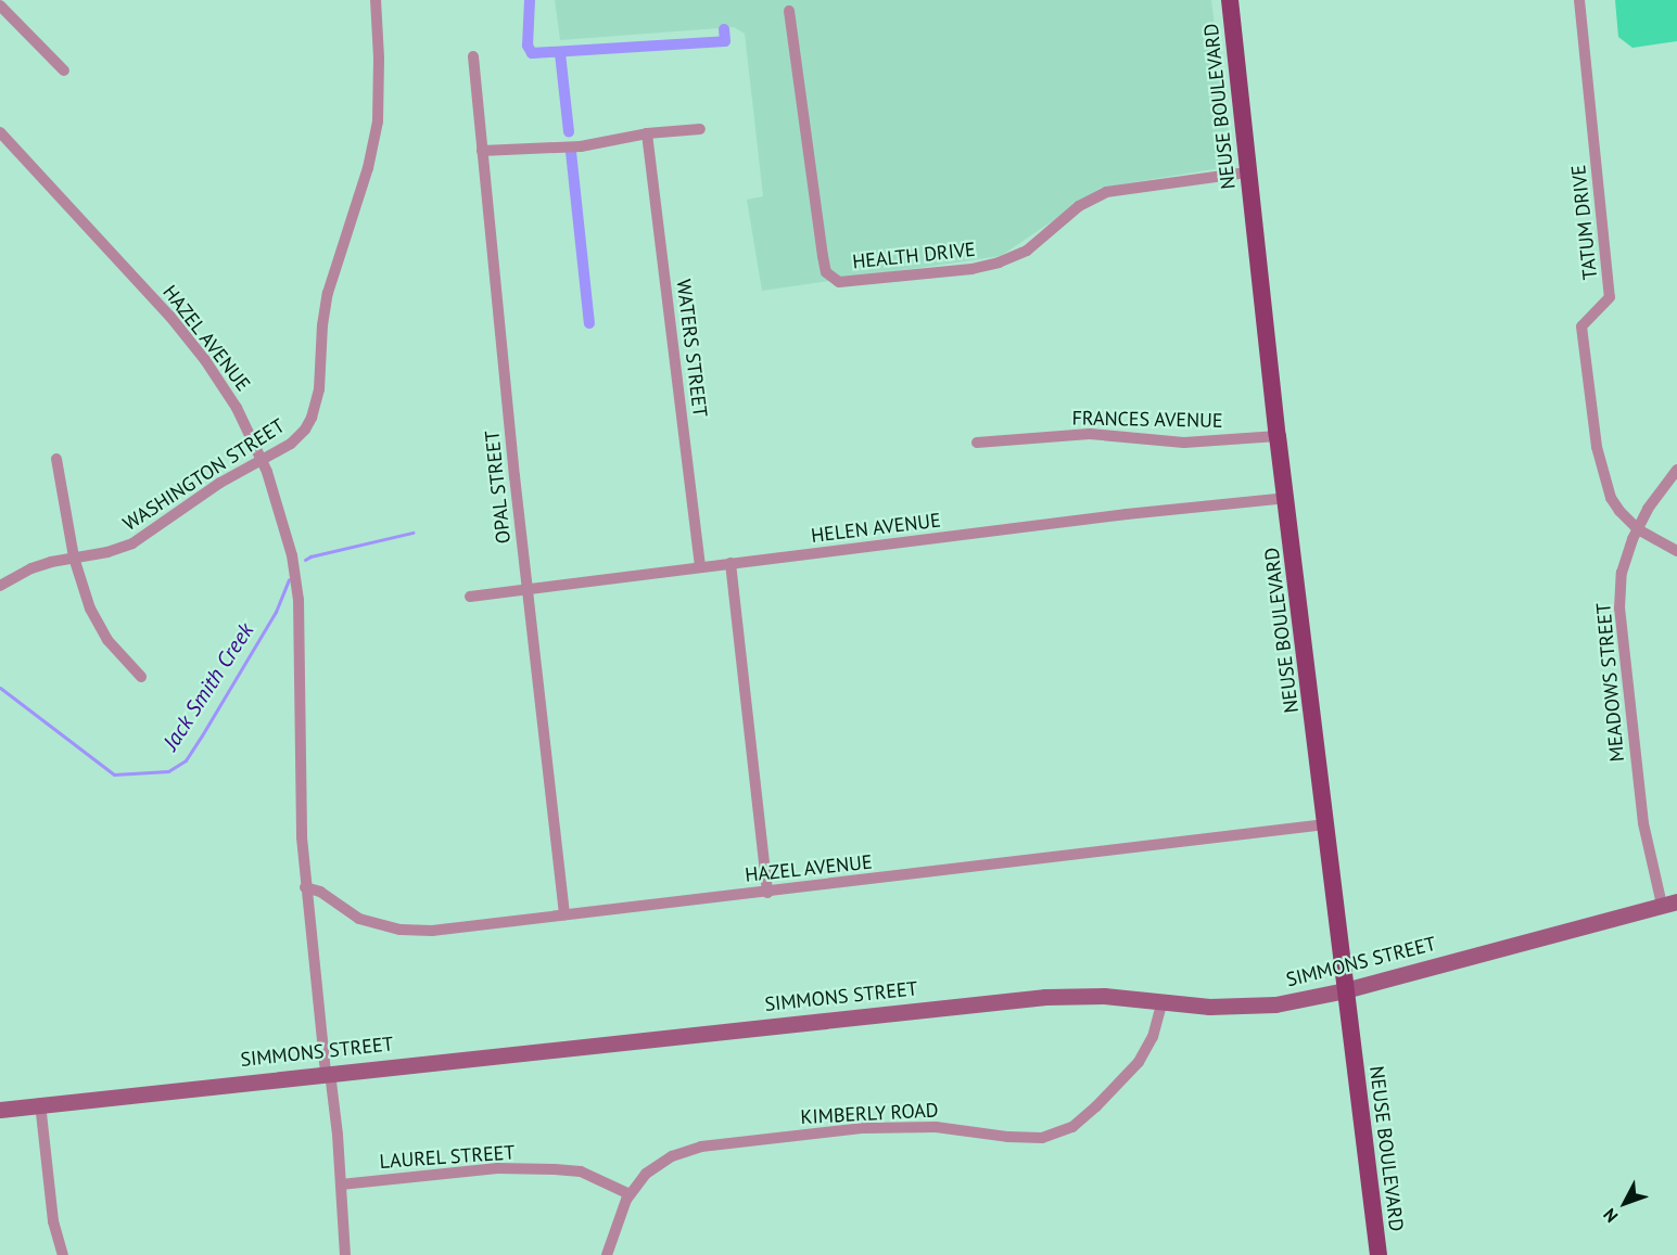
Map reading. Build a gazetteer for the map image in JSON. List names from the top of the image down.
{
  "streets": {
    "main road": ["NEUSE BOULEVARD"],
    "street": [
      "TATUM DRIVE",
      "HEALTH DRIVE",
      "HAZEL AVENUE",
      "WATERS STREET",
      "FRANCES AVENUE",
      "WASHINGTON STREET",
      "OPAL STREET",
      "HELEN AVENUE",
      "MEADOWS STREET",
      "SIMMONS STREET",
      "KIMBERLY ROAD",
      "LAUREL STREET"
    ]
  },
  "crossings": [
    ["NEUSE BOULEVARD", "HEALTH DRIVE"],
    ["NEUSE BOULEVARD", "HAZEL AVENUE"],
    ["NEUSE BOULEVARD", "FRANCES AVENUE"],
    ["NEUSE BOULEVARD", "HELEN AVENUE"],
    ["NEUSE BOULEVARD", "SIMMONS STREET"],
    ["TATUM DRIVE", "MEADOWS STREET"],
    ["HAZEL AVENUE", "WASHINGTON STREET"],
    ["HAZEL AVENUE", "OPAL STREET"],
    ["HAZEL AVENUE", "SIMMONS STREET"],
    ["HAZEL AVENUE", "LAUREL STREET"],
    ["WATERS STREET", "HELEN AVENUE"],
    ["OPAL STREET", "HELEN AVENUE"],
    ["MEADOWS STREET", "SIMMONS STREET"],
    ["SIMMONS STREET", "KIMBERLY ROAD"],
    ["KIMBERLY ROAD", "LAUREL STREET"]
  ],
  "water": ["Jack Smith Creek"],
  "north": "bottom left"
}
